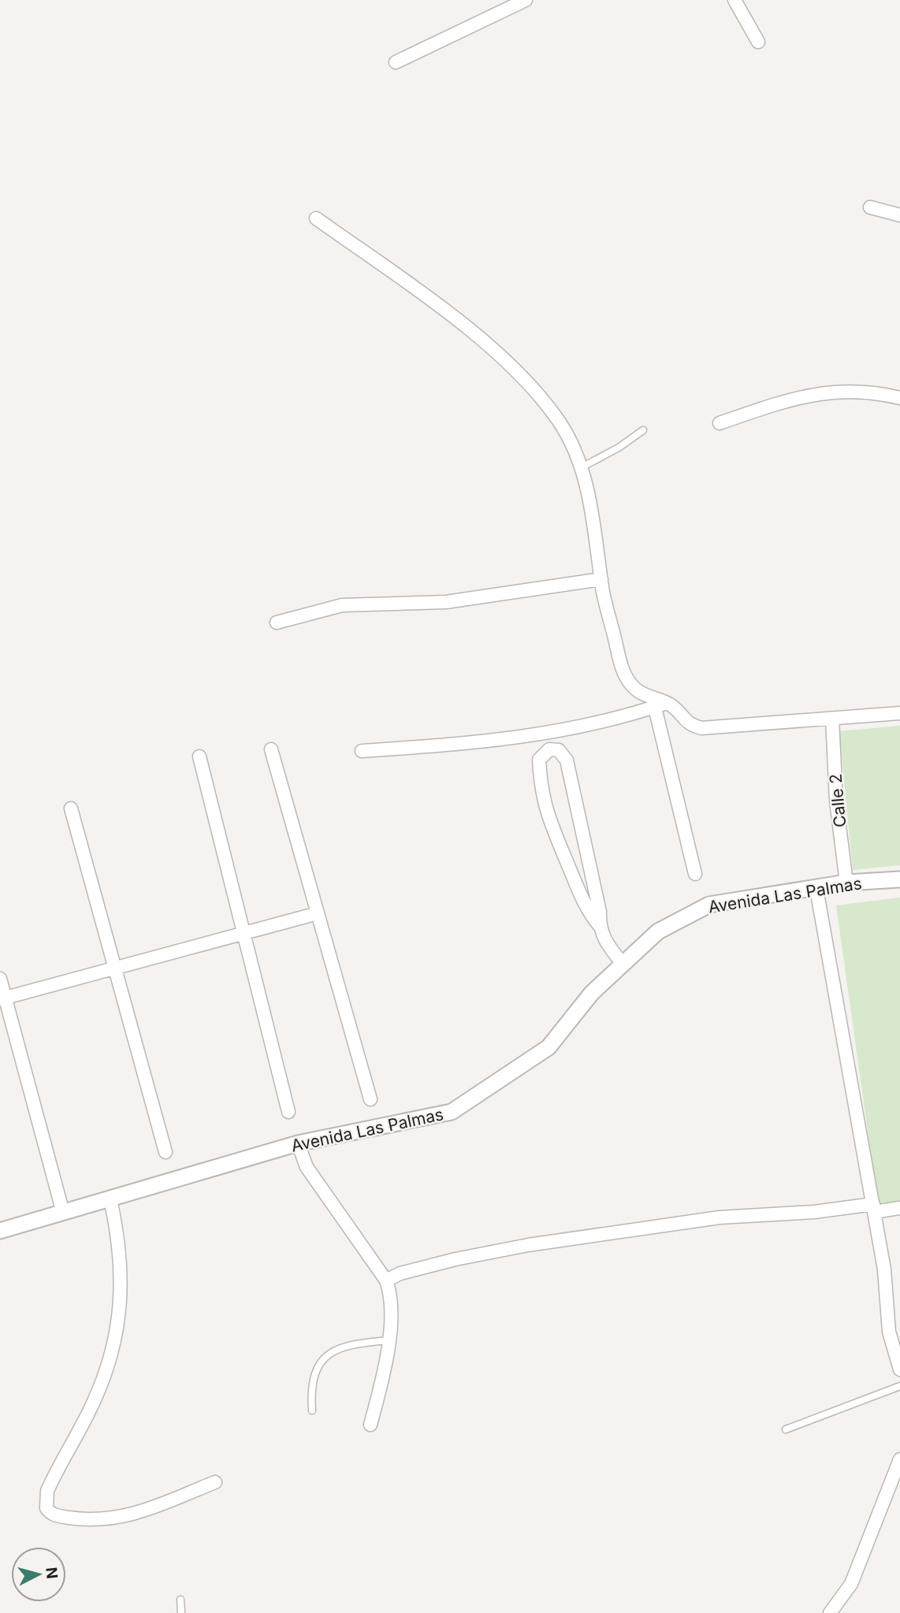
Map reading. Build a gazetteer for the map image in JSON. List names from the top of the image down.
{
  "streets": {
    "street": ["Calle 2", "Avenida Las Palmas"]
  },
  "crossings": [
    ["Calle 2", "Avenida Las Palmas"]
  ],
  "north": "right"
}
